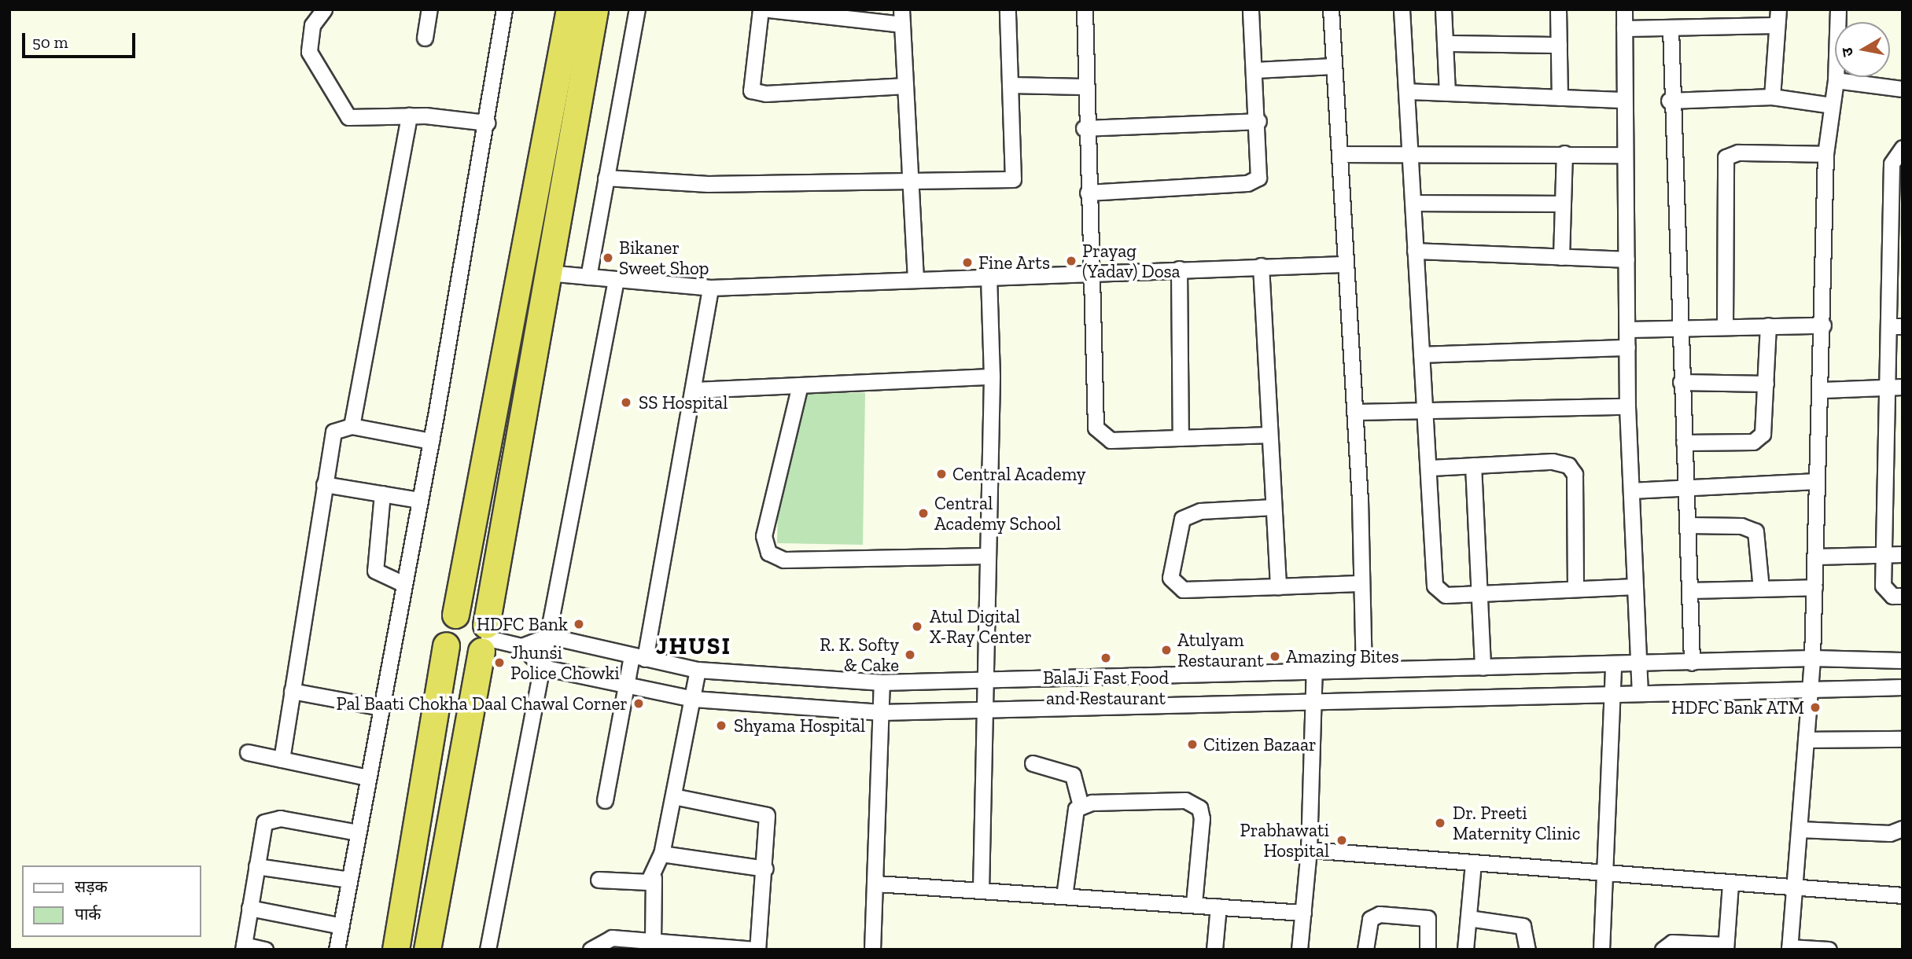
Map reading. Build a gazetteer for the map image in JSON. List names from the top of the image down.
{
  "districts": ["JHUSI"],
  "places": [
    "Bikaner Sweet Shop",
    "Prayag (Yadav) Dosa",
    "Fine Arts",
    "SS Hospital",
    "Central Academy",
    "Central Academy School",
    "HDFC Bank",
    "Atul Digital X-Ray Center",
    "Atulyam Restaurant",
    "R. K. Softy & Cake",
    "Amazing Bites",
    "BalaJi Fast Food and Restaurant",
    "Jhunsi Police Chowki",
    "Pal Baati Chokha Daal Chawal Corner",
    "HDFC Bank ATM",
    "Shyama Hospital",
    "Citizen Bazaar",
    "Dr. Preeti Maternity Clinic",
    "Prabhawati Hospital"
  ],
  "legend": ["सड़क", "पार्क"],
  "scale_bar": "50 m",
  "north": "left"
}
